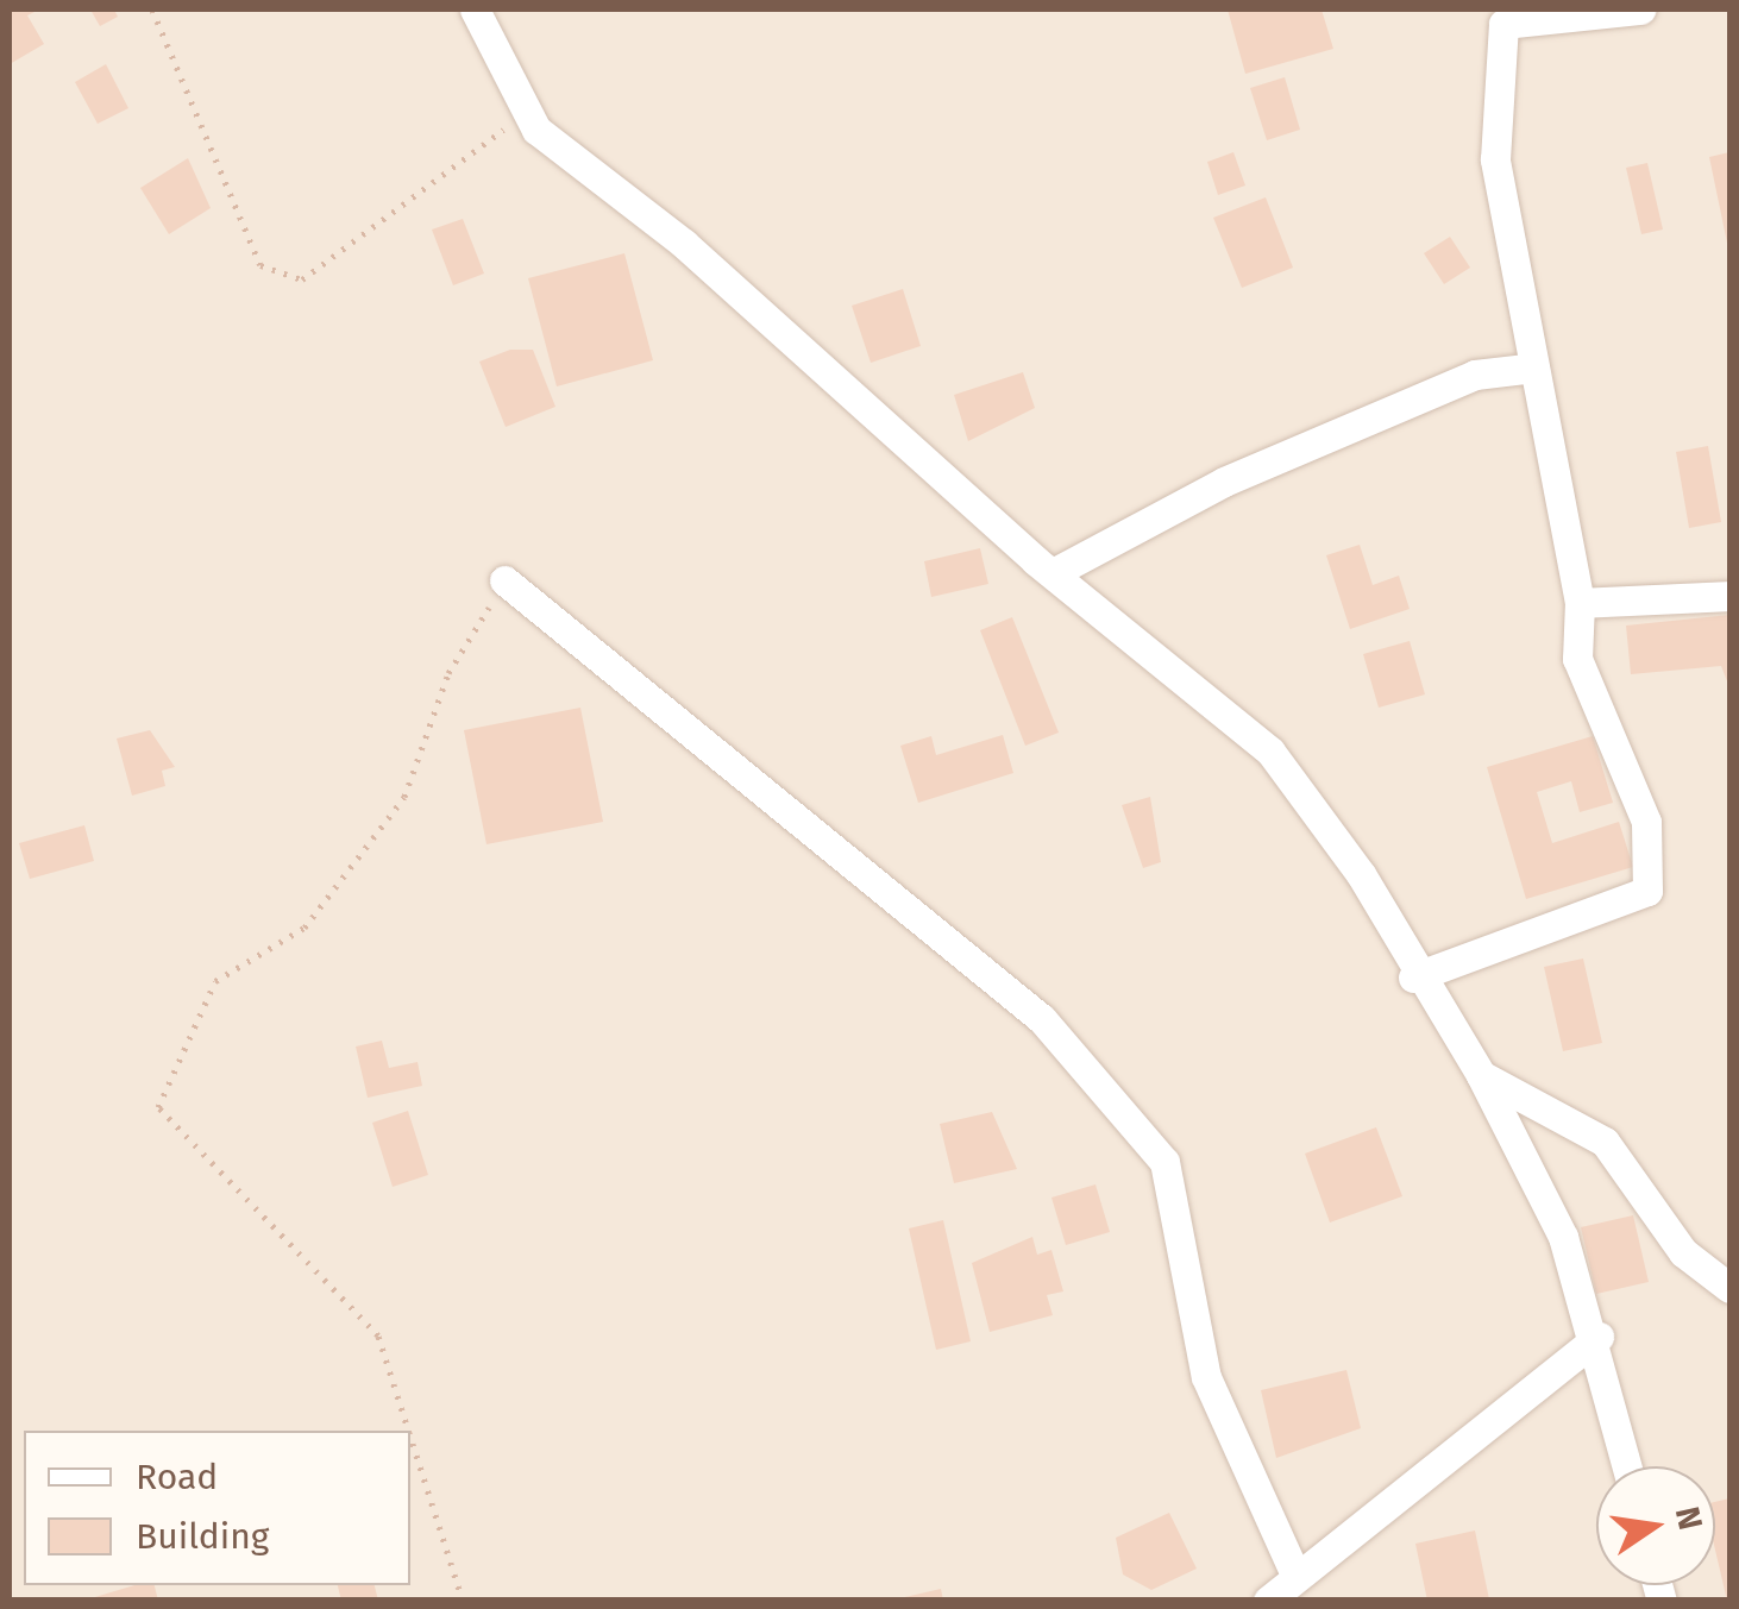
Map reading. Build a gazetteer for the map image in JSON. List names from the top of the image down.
{
  "legend": ["Road", "Building"],
  "north": "right"
}
